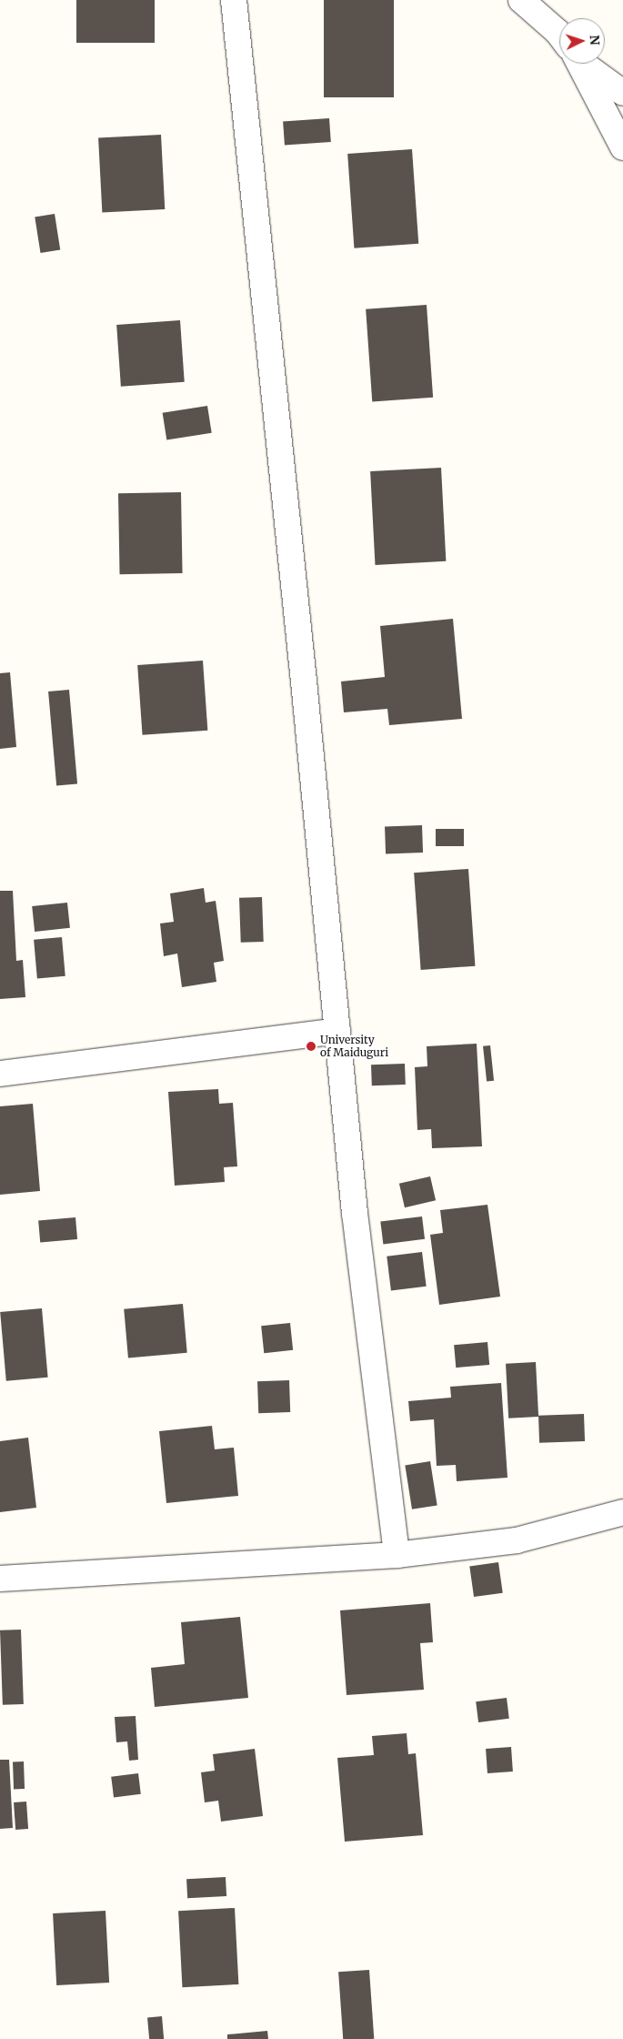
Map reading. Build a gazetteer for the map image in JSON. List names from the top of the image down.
{
  "places": ["University of Maiduguri"],
  "north": "right"
}
